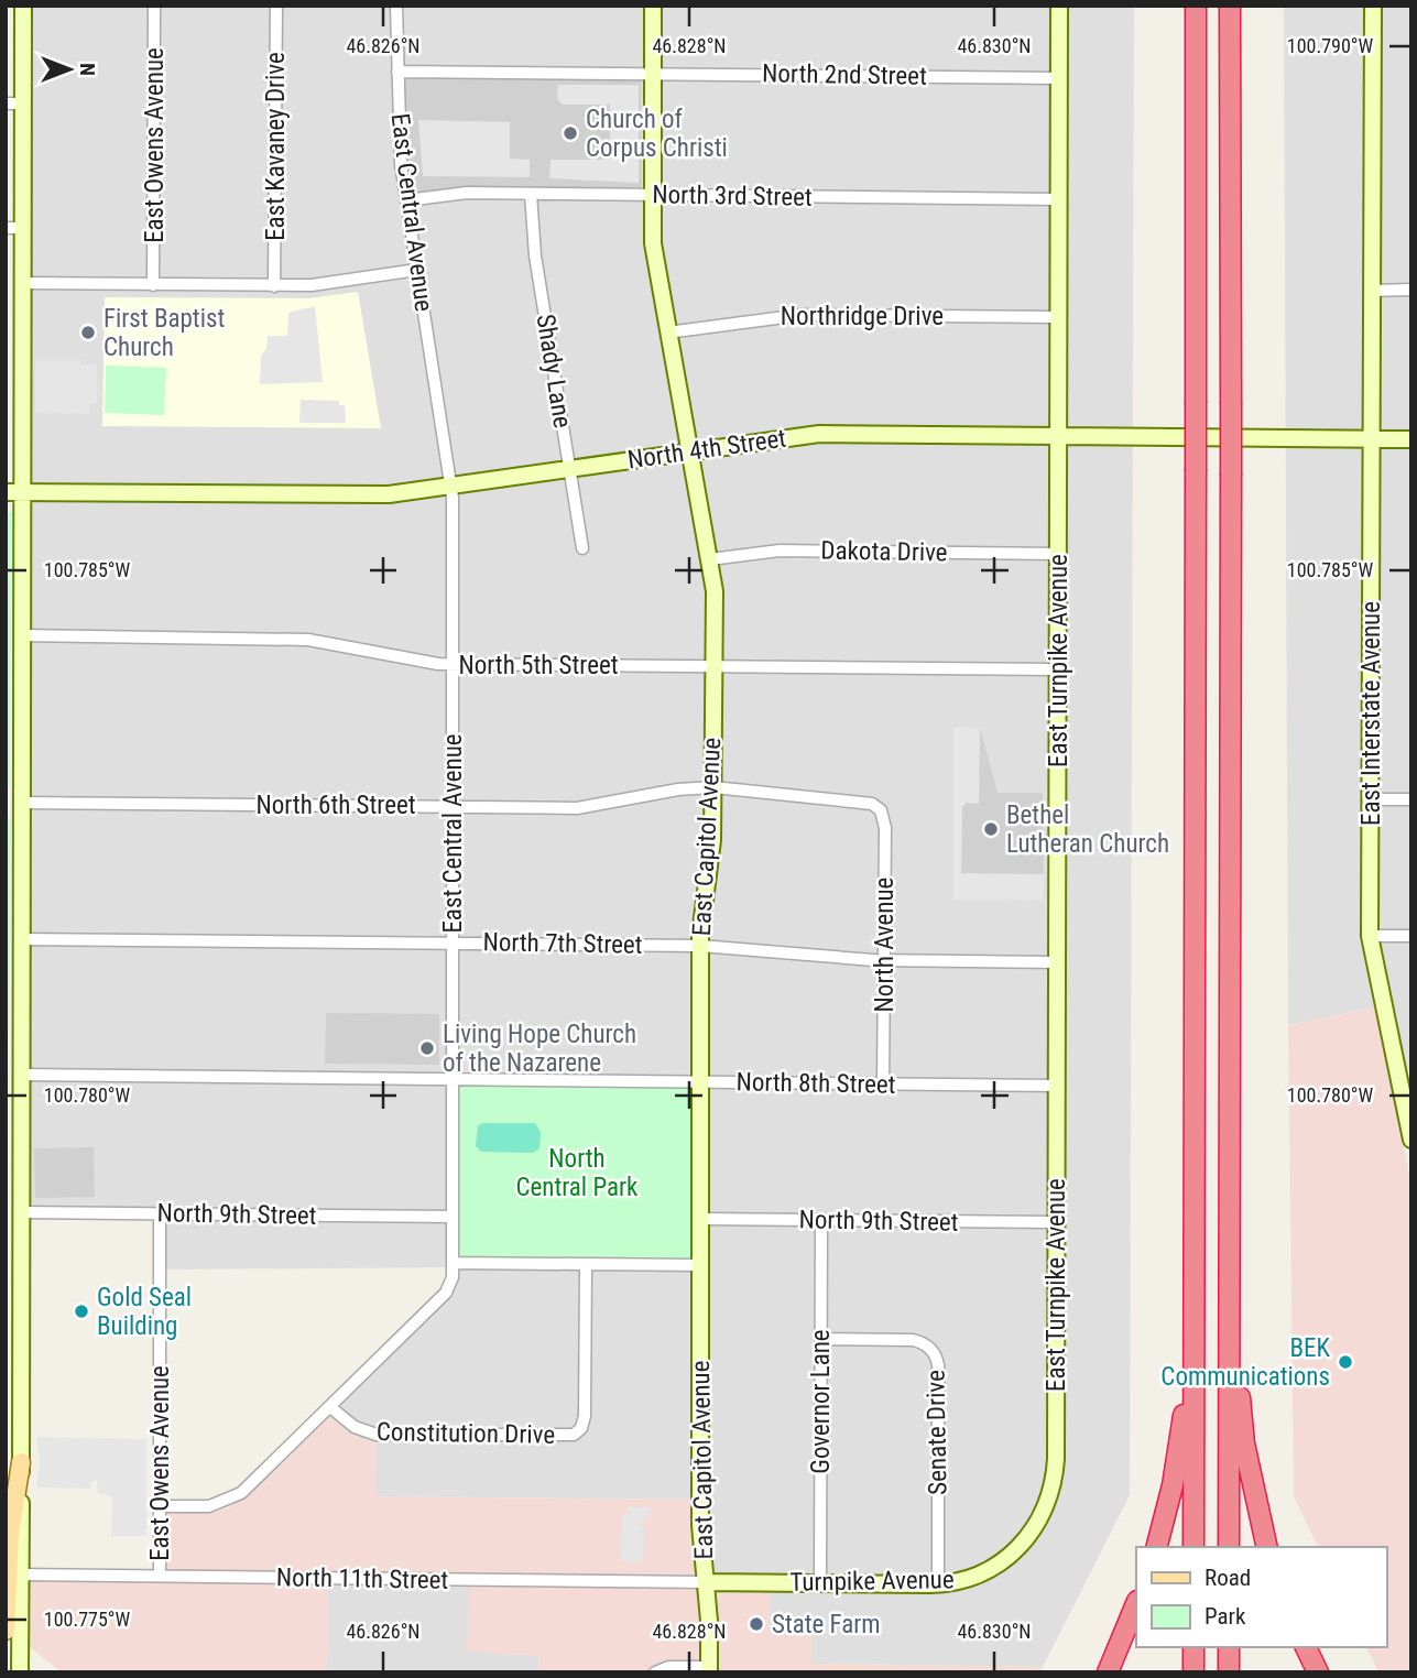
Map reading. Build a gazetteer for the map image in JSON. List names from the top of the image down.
{
  "streets": {
    "street": [
      "North 2nd Street",
      "East Owens Avenue",
      "East Kavaney Drive",
      "North 3rd Street",
      "East Central Avenue",
      "Northridge Drive",
      "Shady Lane",
      "North 4th Street",
      "Dakota Drive",
      "East Turnpike Avenue",
      "North 5th Street",
      "East Interstate Avenue",
      "North 6th Street",
      "East Capitol Avenue",
      "North 7th Street",
      "North Avenue",
      "North 8th Street",
      "North 9th Street",
      "Governor Lane",
      "Senate Drive",
      "Constitution Drive",
      "North 11th Street",
      "Turnpike Avenue"
    ]
  },
  "crossings": [
    ["North 2nd Street", "East Central Avenue"],
    ["North 2nd Street", "East Turnpike Avenue"],
    ["North 2nd Street", "East Capitol Avenue"],
    ["East Owens Avenue", "East Central Avenue"],
    ["East Owens Avenue", "North 9th Street"],
    ["East Owens Avenue", "North 11th Street"],
    ["North 3rd Street", "East Central Avenue"],
    ["North 3rd Street", "Shady Lane"],
    ["North 3rd Street", "East Turnpike Avenue"],
    ["North 3rd Street", "East Capitol Avenue"],
    ["East Central Avenue", "North 4th Street"],
    ["East Central Avenue", "North 5th Street"],
    ["East Central Avenue", "North 6th Street"],
    ["East Central Avenue", "North 7th Street"],
    ["East Central Avenue", "North 8th Street"],
    ["East Central Avenue", "North 9th Street"],
    ["East Central Avenue", "Constitution Drive"],
    ["Northridge Drive", "East Turnpike Avenue"],
    ["Northridge Drive", "East Capitol Avenue"],
    ["Shady Lane", "North 4th Street"],
    ["North 4th Street", "East Turnpike Avenue"],
    ["North 4th Street", "East Interstate Avenue"],
    ["North 4th Street", "East Capitol Avenue"],
    ["Dakota Drive", "East Turnpike Avenue"],
    ["Dakota Drive", "East Capitol Avenue"],
    ["East Turnpike Avenue", "North 5th Street"],
    ["East Turnpike Avenue", "North 7th Street"],
    ["East Turnpike Avenue", "North 8th Street"],
    ["East Turnpike Avenue", "North 9th Street"],
    ["East Turnpike Avenue", "Turnpike Avenue"],
    ["North 5th Street", "East Capitol Avenue"],
    ["North 6th Street", "East Capitol Avenue"],
    ["North 6th Street", "North Avenue"],
    ["East Capitol Avenue", "North 7th Street"],
    ["East Capitol Avenue", "North 8th Street"],
    ["East Capitol Avenue", "North 9th Street"],
    ["East Capitol Avenue", "North 11th Street"],
    ["East Capitol Avenue", "Turnpike Avenue"],
    ["North 7th Street", "North Avenue"],
    ["North Avenue", "North 8th Street"],
    ["North 9th Street", "Governor Lane"],
    ["Governor Lane", "Senate Drive"],
    ["Governor Lane", "Turnpike Avenue"],
    ["Senate Drive", "Turnpike Avenue"],
    ["North 11th Street", "Turnpike Avenue"]
  ],
  "parks": ["North Central Park"],
  "places": [
    "Church of Corpus Christi",
    "First Baptist Church",
    "Bethel Lutheran Church",
    "Living Hope Church of the Nazarene",
    "Gold Seal Building",
    "BEK Communications",
    "State Farm"
  ],
  "legend": ["Road", "Park"],
  "north": "right",
  "coordinates": [
    "100.790°W",
    "46.826°N",
    "46.828°N",
    "46.830°N",
    "100.785°W",
    "100.780°W",
    "100.775°W"
  ]
}
